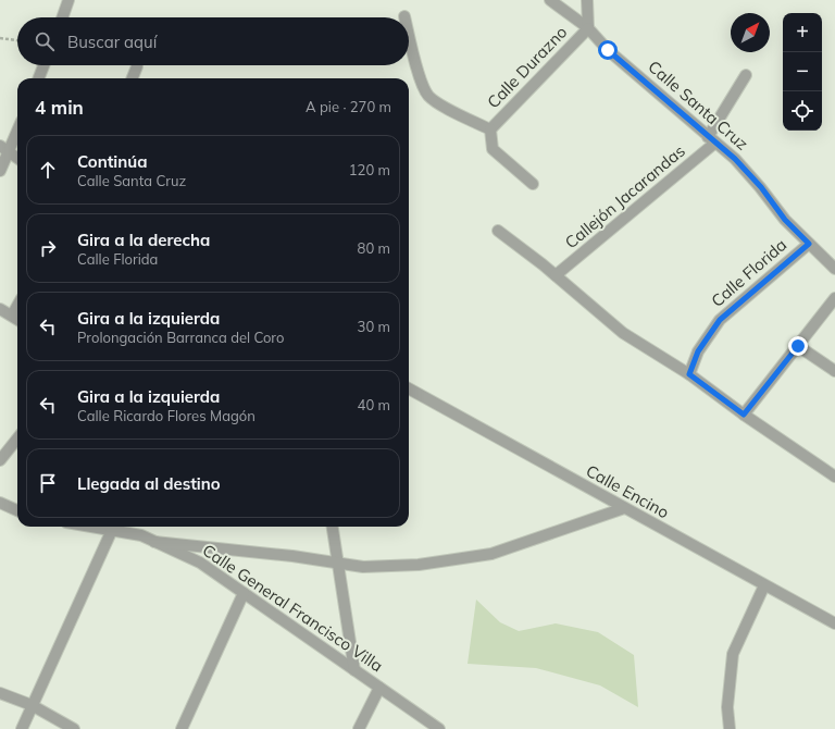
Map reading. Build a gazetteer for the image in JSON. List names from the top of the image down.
{
  "streets": {
    "street": [
      "Calle Durazno",
      "Calle Santa Cruz",
      "Callejón Jacarandas",
      "Calle Florida",
      "Calle Encino",
      "Calle General Francisco Villa"
    ]
  },
  "crossings": [
    ["Calle Durazno", "Calle Santa Cruz"],
    ["Calle Santa Cruz", "Callejón Jacarandas"],
    ["Calle Santa Cruz", "Calle Florida"]
  ],
  "north": "top right",
  "page": {
    "map_buttons": ["+", "−"],
    "search": "Buscar aquí",
    "heading": ["4 min", "A pie · 270 m"],
    "list": [
      ["Continúa", "Calle Santa Cruz", "120 m"],
      ["Gira a la derecha", "Calle Florida", "80 m"],
      ["Gira a la izquierda", "Prolongación Barranca del Coro", "30 m"],
      ["Gira a la izquierda", "Calle Ricardo Flores Magón", "40 m"],
      "Llegada al destino"
    ]
  }
}
